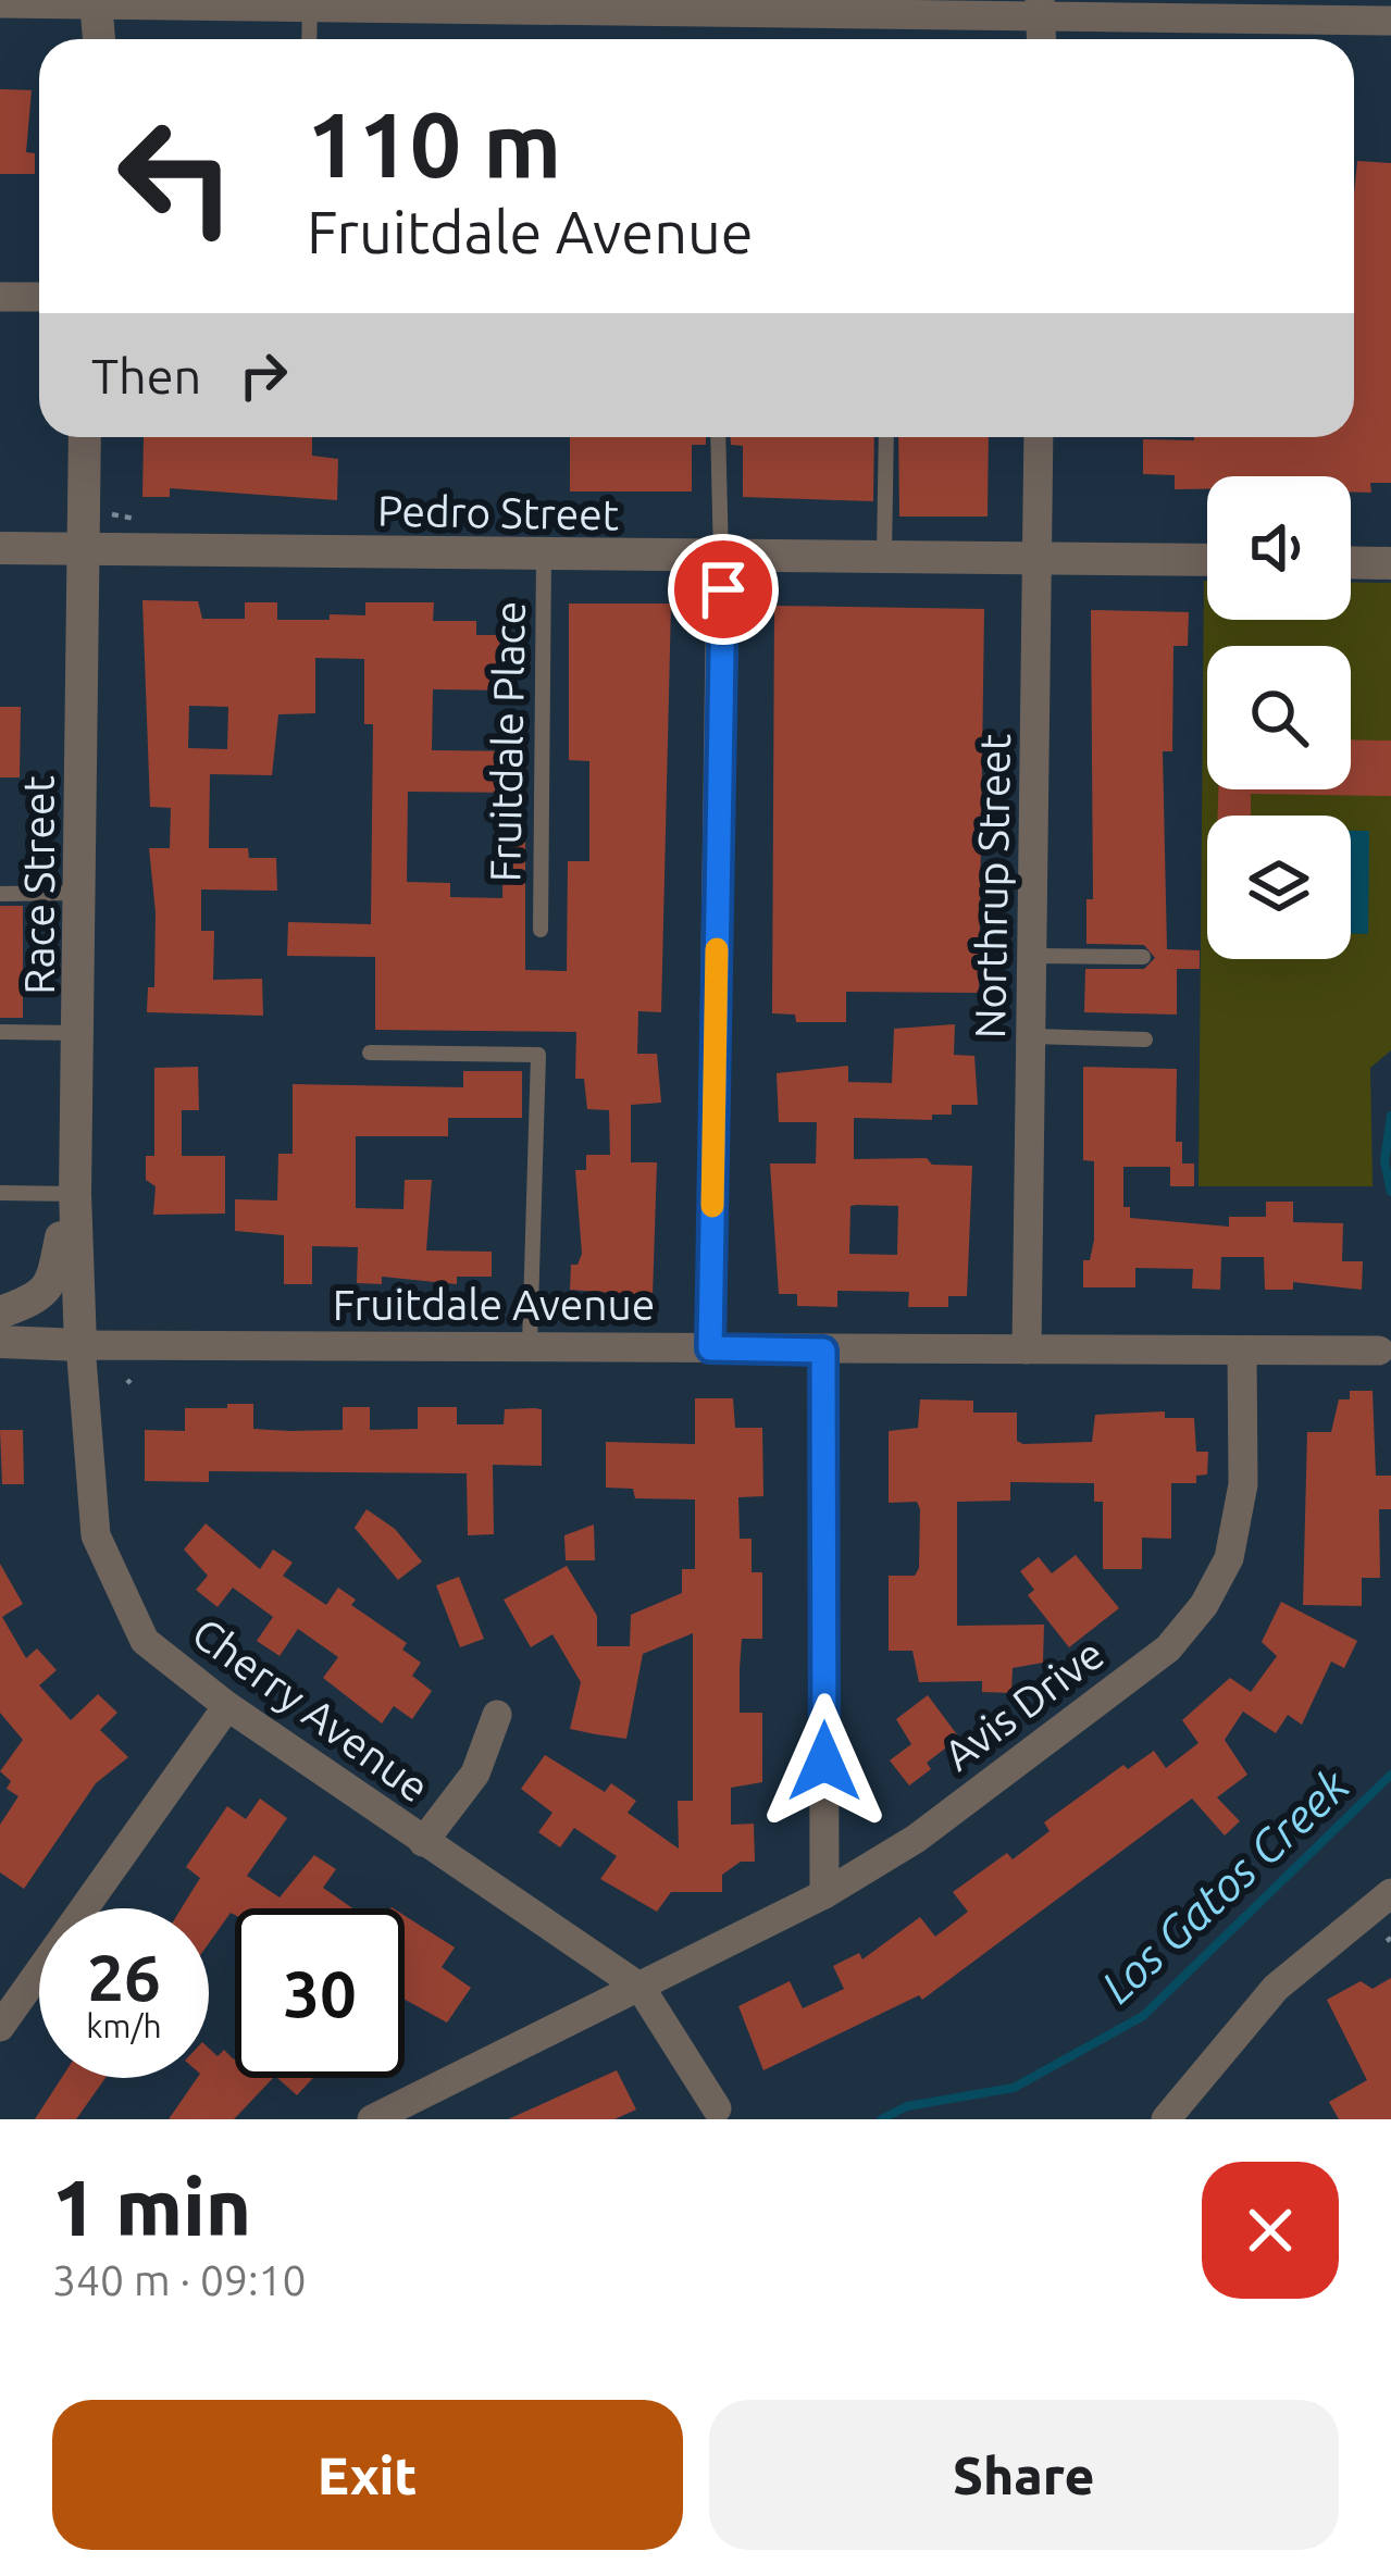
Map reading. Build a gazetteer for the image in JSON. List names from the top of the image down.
{
  "streets": {
    "street": [
      "Pedro Street",
      "Race Street",
      "Northrup Street",
      "Fruitdale Avenue",
      "Avis Drive",
      "Cherry Avenue"
    ],
    "lane": ["Fruitdale Place"]
  },
  "crossings": [
    ["Pedro Street", "Fruitdale Place"],
    ["Pedro Street", "Race Street"],
    ["Pedro Street", "Northrup Street"],
    ["Race Street", "Fruitdale Avenue"],
    ["Race Street", "Cherry Avenue"],
    ["Northrup Street", "Fruitdale Avenue"],
    ["Fruitdale Avenue", "Avis Drive"],
    ["Fruitdale Avenue", "Cherry Avenue"],
    ["Avis Drive", "Cherry Avenue"]
  ],
  "water": ["Los Gatos Creek"],
  "page": {
    "turn": ["110 m", "Fruitdale Avenue"],
    "then": "Then",
    "speed": "26 km/h",
    "limit": "30",
    "heading": ["1 min", "340 m · 09:10"],
    "buttons": ["Exit", "Share"]
  }
}
